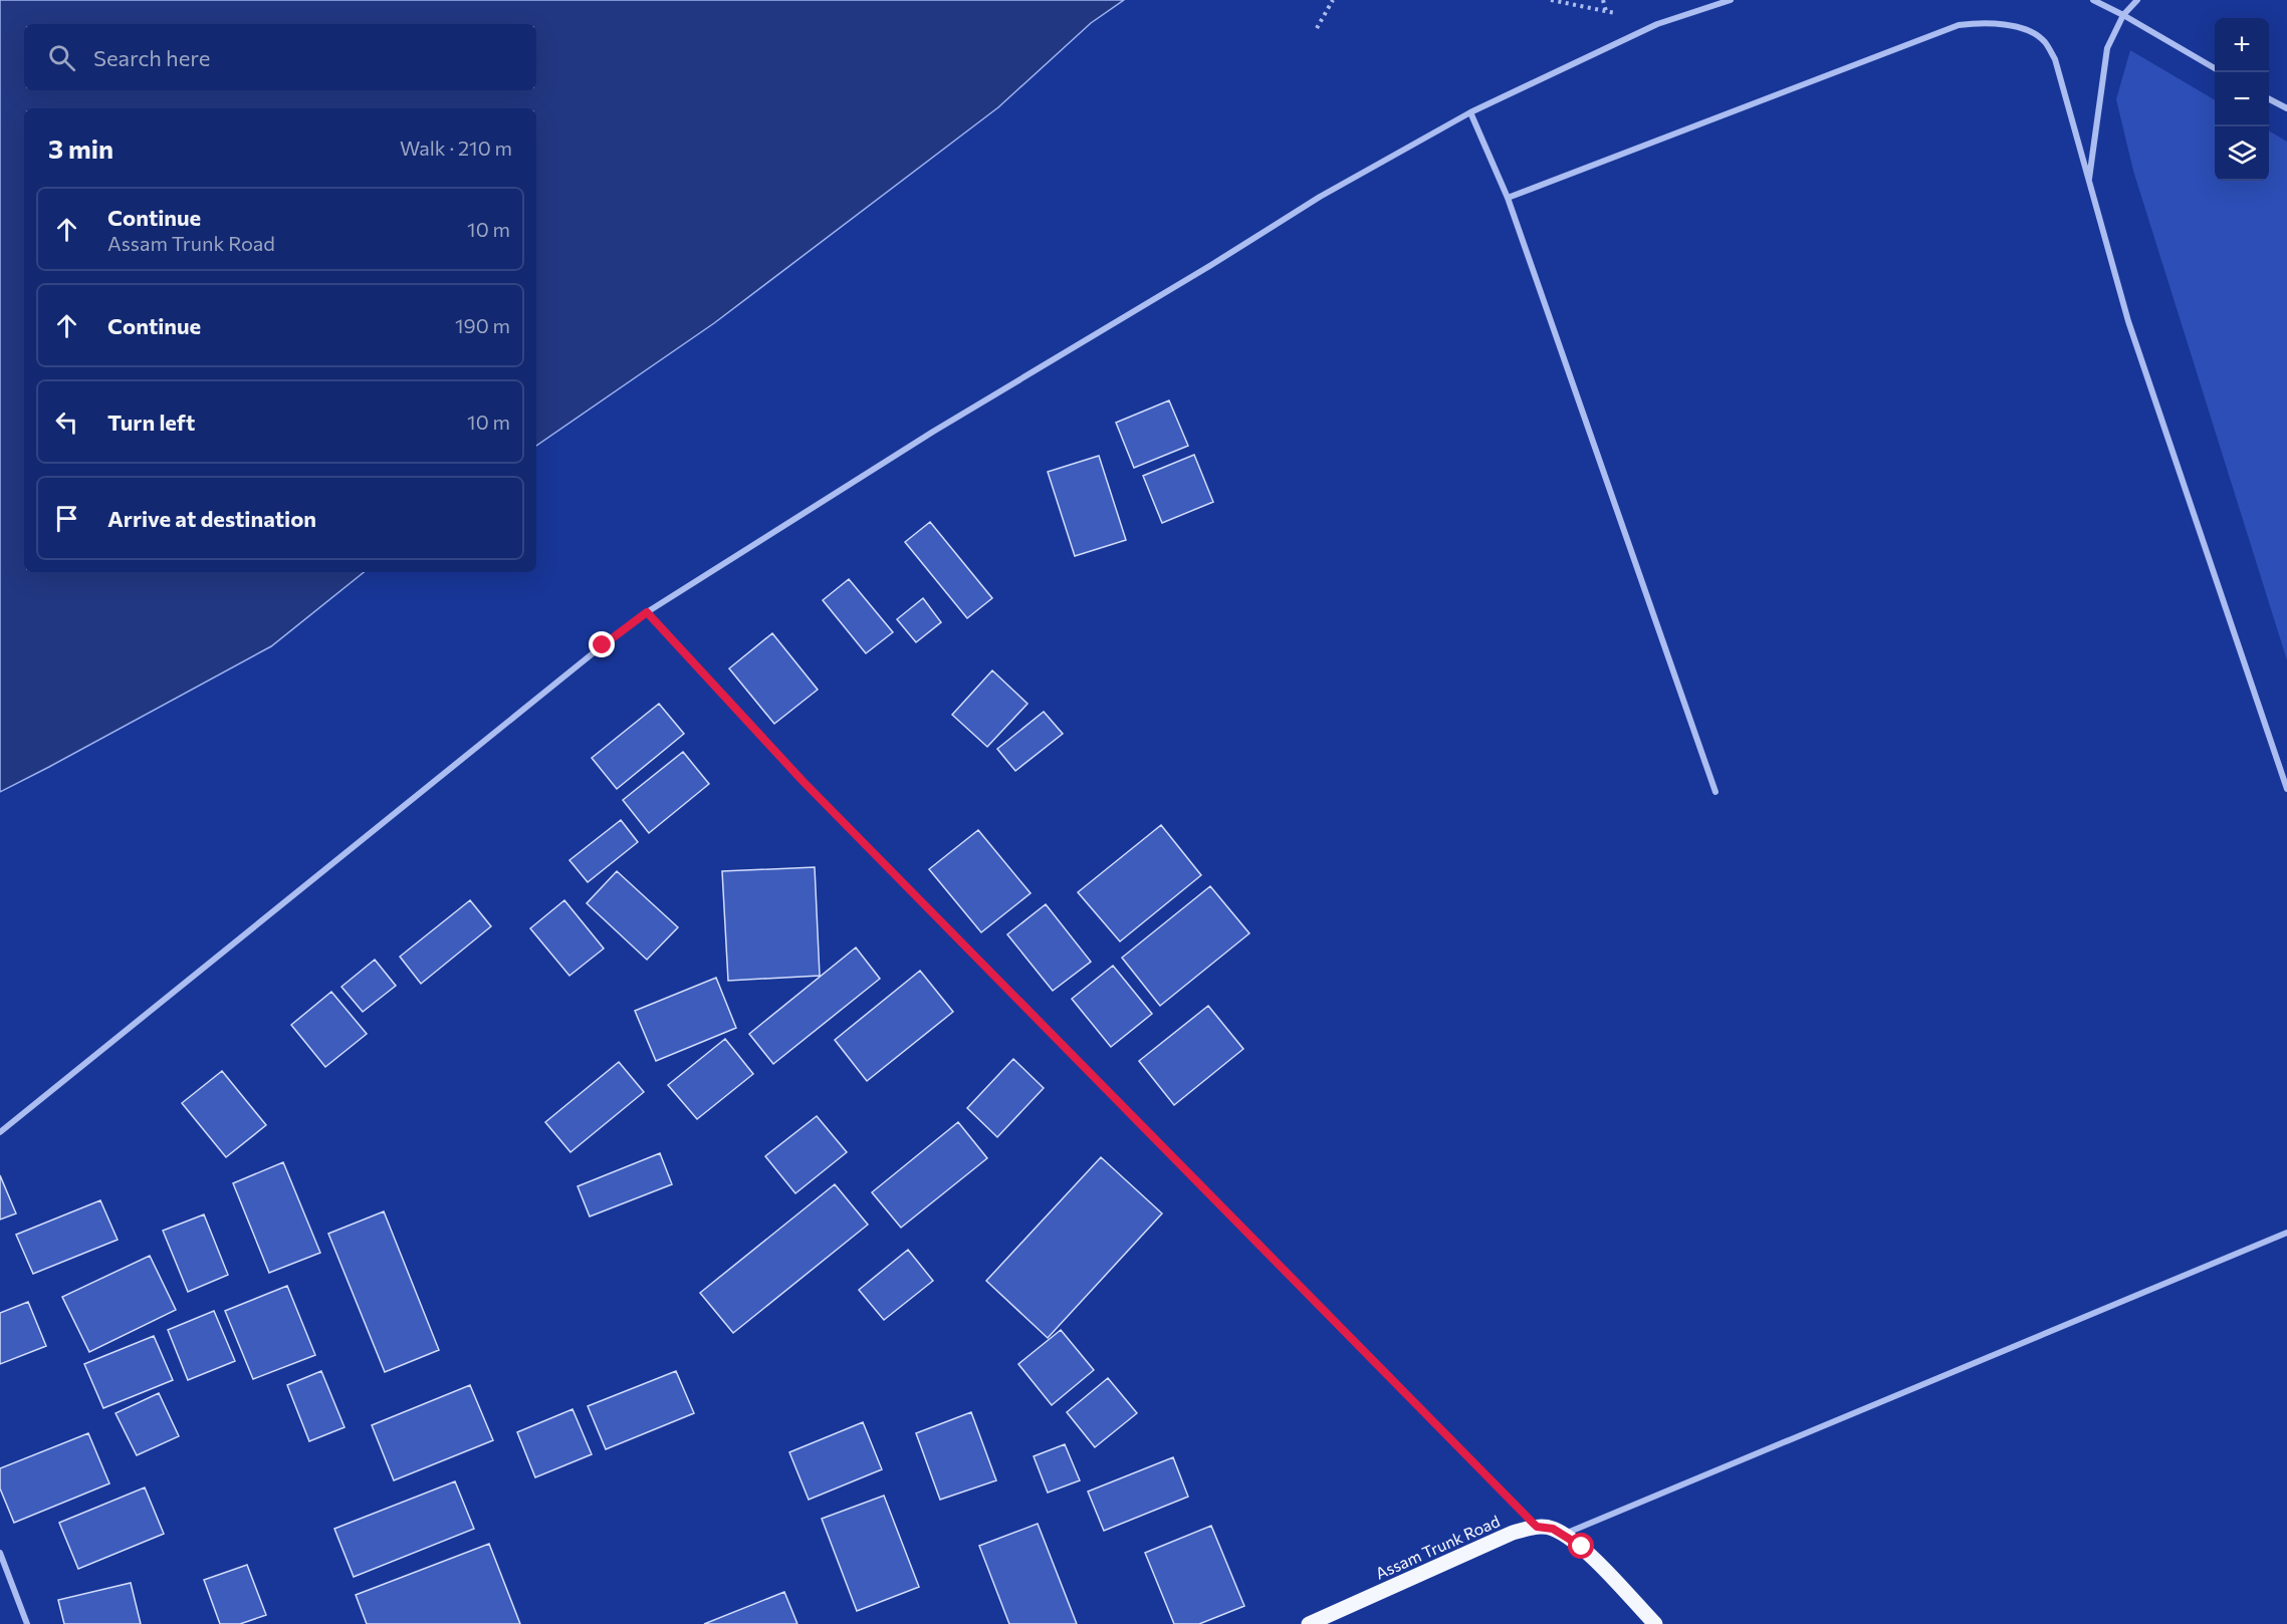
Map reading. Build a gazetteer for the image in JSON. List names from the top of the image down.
{
  "streets": {
    "main road": ["Assam Trunk Road"]
  },
  "page": {
    "map_buttons": ["+", "−"],
    "search": "Search here",
    "heading": ["3 min", "Walk · 210 m"],
    "list": [
      ["Continue", "Assam Trunk Road", "10 m"],
      ["Continue", "190 m"],
      ["Turn left", "10 m"],
      "Arrive at destination"
    ]
  }
}
